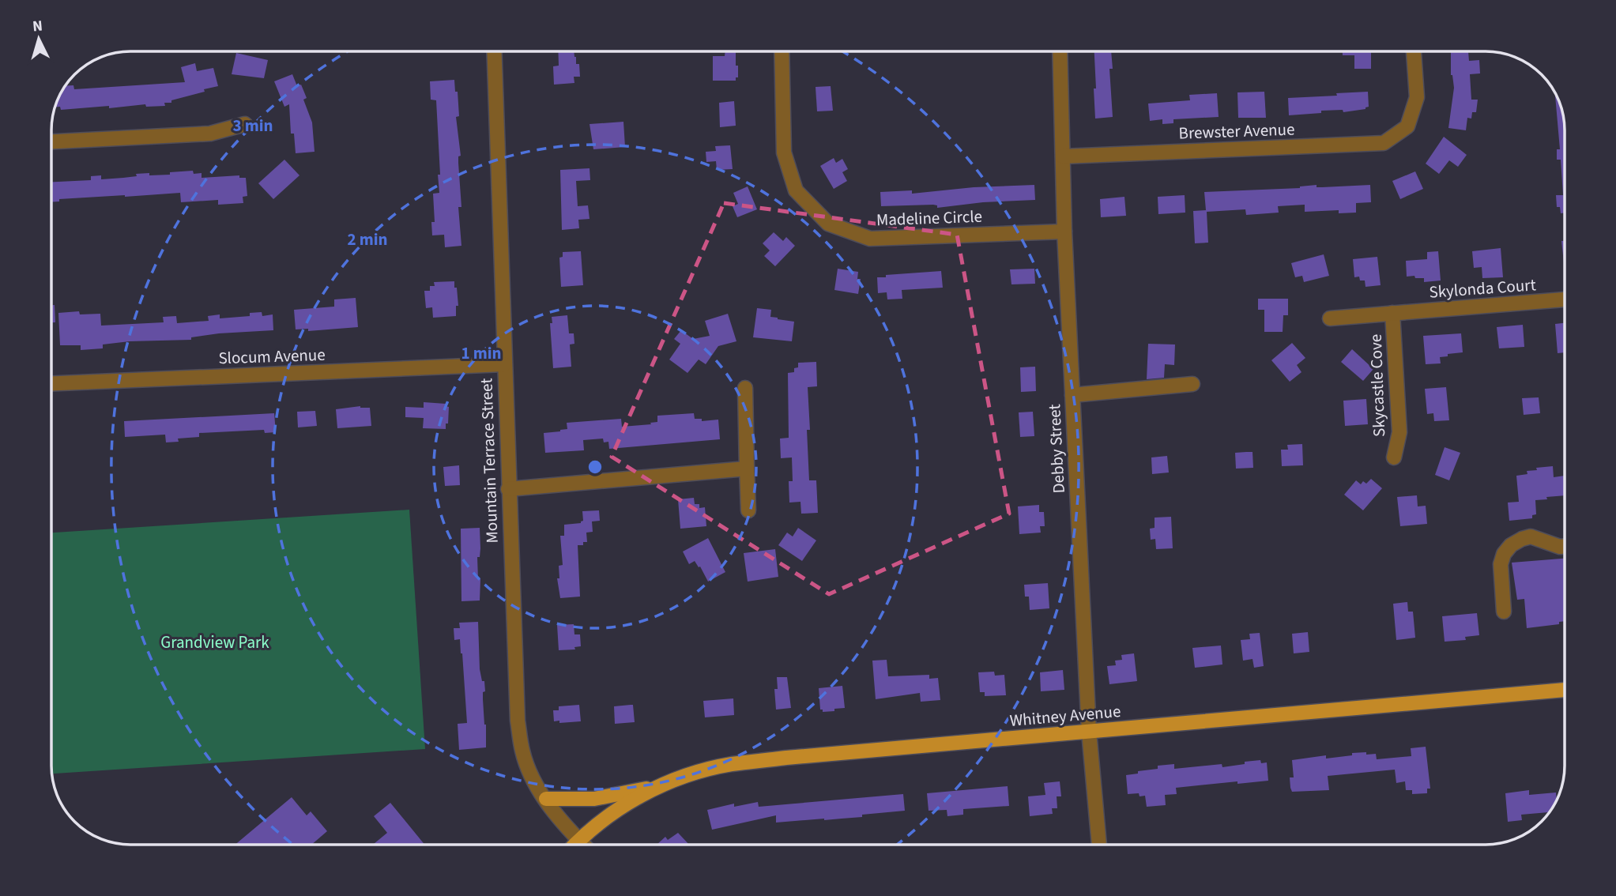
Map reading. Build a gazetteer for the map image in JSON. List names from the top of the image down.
{
  "streets": {
    "main road": ["Whitney Avenue"],
    "street": [
      "Brewster Avenue",
      "Madeline Circle",
      "Skylonda Court",
      "Slocum Avenue",
      "Skycastle Cove",
      "Debby Street",
      "Mountain Terrace Street"
    ]
  },
  "crossings": [
    ["Brewster Avenue", "Debby Street"],
    ["Madeline Circle", "Debby Street"],
    ["Skylonda Court", "Skycastle Cove"],
    ["Slocum Avenue", "Mountain Terrace Street"],
    ["Debby Street", "Whitney Avenue"],
    ["Mountain Terrace Street", "Whitney Avenue"]
  ],
  "parks": ["Grandview Park"],
  "north": "top",
  "rings": ["3 min", "2 min", "1 min"]
}
